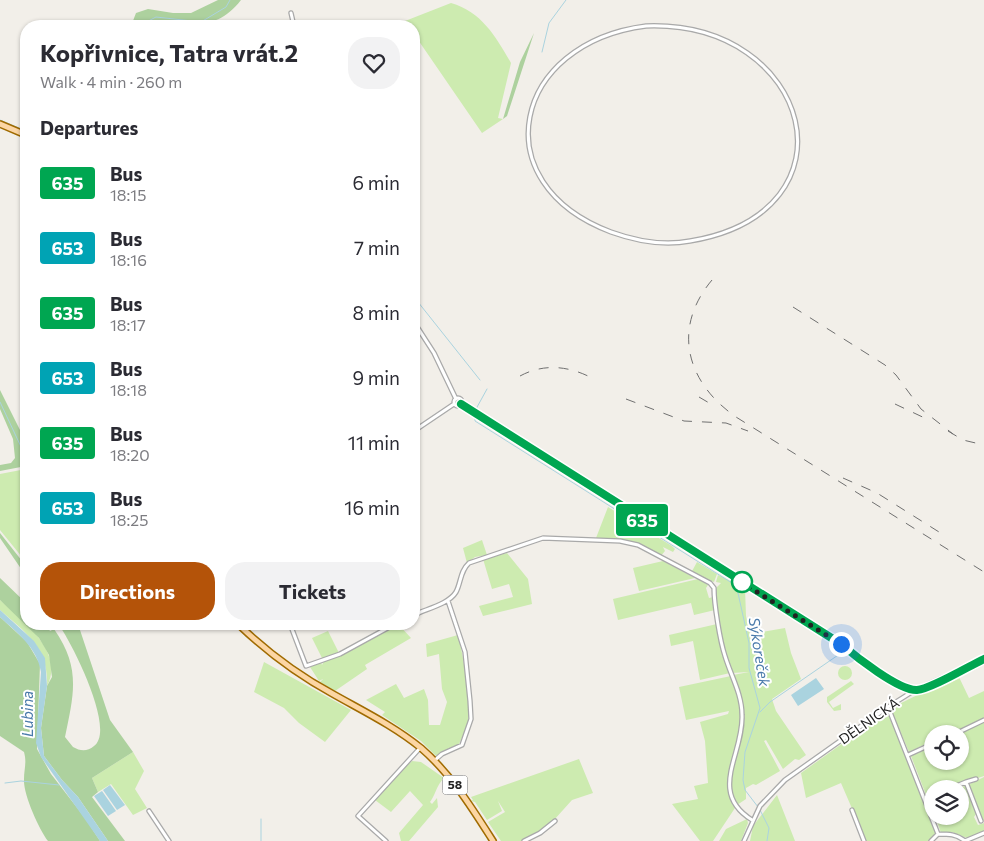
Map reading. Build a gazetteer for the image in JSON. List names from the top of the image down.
{
  "streets": {
    "main road": ["58"],
    "street": ["DĚLNICKÁ"]
  },
  "water": ["Sýkoreček", "Lubina"],
  "lines": ["bus line 635"],
  "page": {
    "on_map": "635",
    "heading": [
      ["Kopřivnice, Tatra vrát.2", "Walk · 4 min · 260 m"],
      "Departures"
    ],
    "list": [
      {
        "mark": "635",
        "name": "Bus",
        "note": "18:15",
        "value": "6 min"
      },
      {
        "mark": "653",
        "name": "Bus",
        "note": "18:16",
        "value": "7 min"
      },
      {
        "mark": "635",
        "name": "Bus",
        "note": "18:17",
        "value": "8 min"
      },
      {
        "mark": "653",
        "name": "Bus",
        "note": "18:18",
        "value": "9 min"
      },
      {
        "mark": "635",
        "name": "Bus",
        "note": "18:20",
        "value": "11 min"
      },
      {
        "mark": "653",
        "name": "Bus",
        "note": "18:25",
        "value": "16 min"
      }
    ],
    "buttons": ["Directions", "Tickets"]
  }
}
